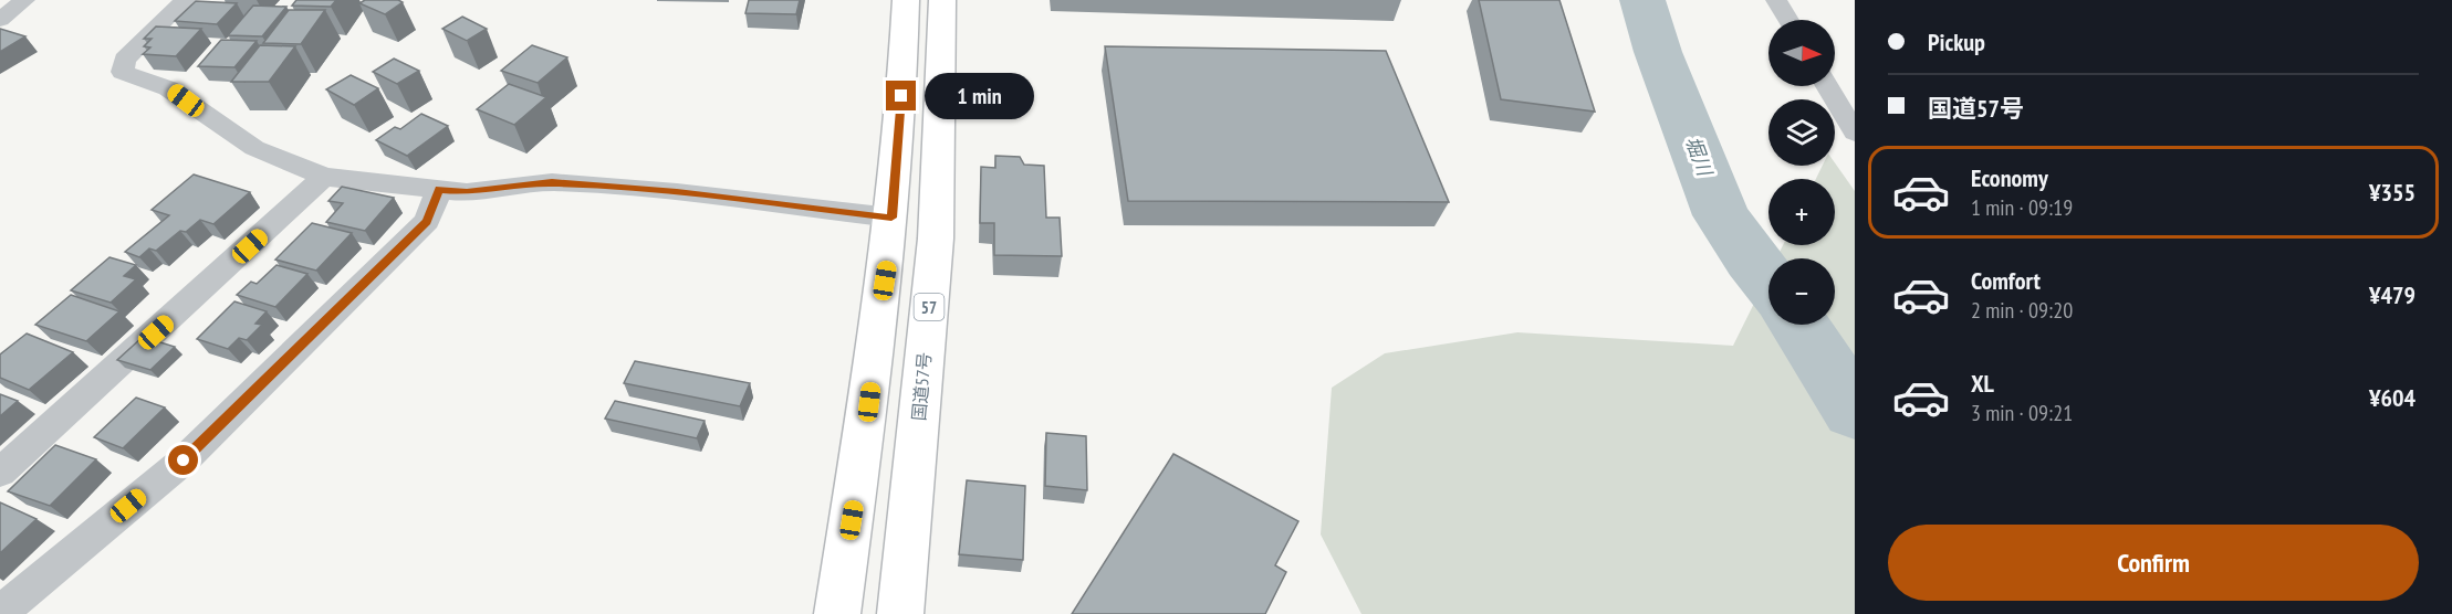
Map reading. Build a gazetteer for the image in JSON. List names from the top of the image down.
{
  "streets": {
    "highway": ["57", "国道57号"]
  },
  "water": ["堀川"],
  "north": "right",
  "page": {
    "banner": ["Pickup", "国道57号"],
    "map_buttons": ["+", "−"],
    "bubble": "1 min",
    "list": [
      {
        "name": "Economy",
        "note": "1 min · 09:19",
        "value": "¥355"
      },
      {
        "name": "Comfort",
        "note": "2 min · 09:20",
        "value": "¥479"
      },
      {
        "name": "XL",
        "note": "3 min · 09:21",
        "value": "¥604"
      }
    ],
    "buttons": "Confirm"
  }
}
